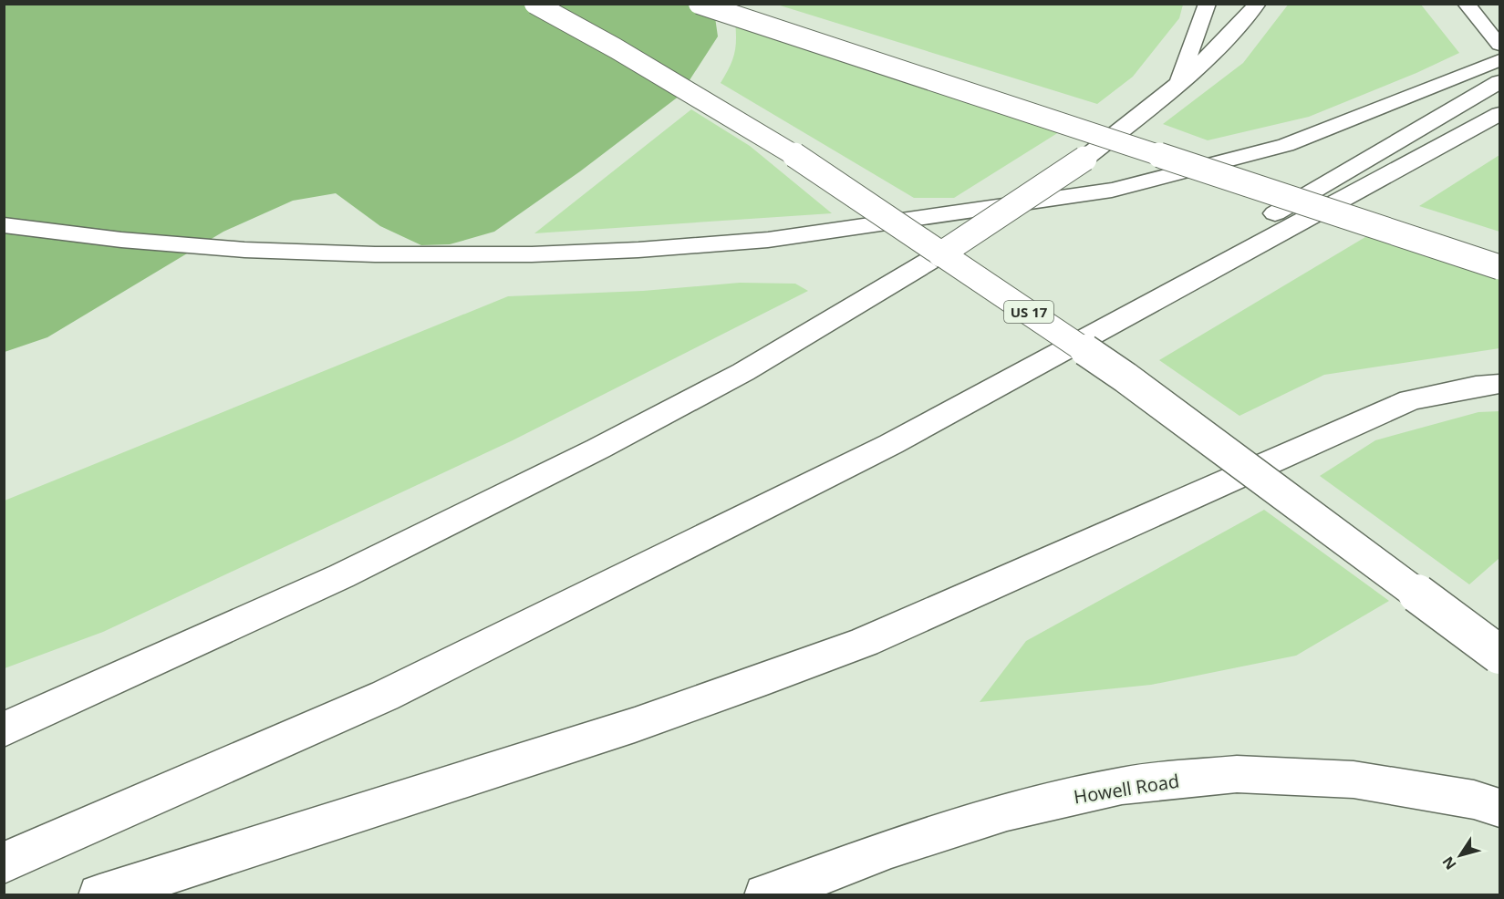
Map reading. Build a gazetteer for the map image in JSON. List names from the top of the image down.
{
  "streets": {
    "main road": ["US 17", "Howell Road"]
  },
  "north": "bottom left"
}
